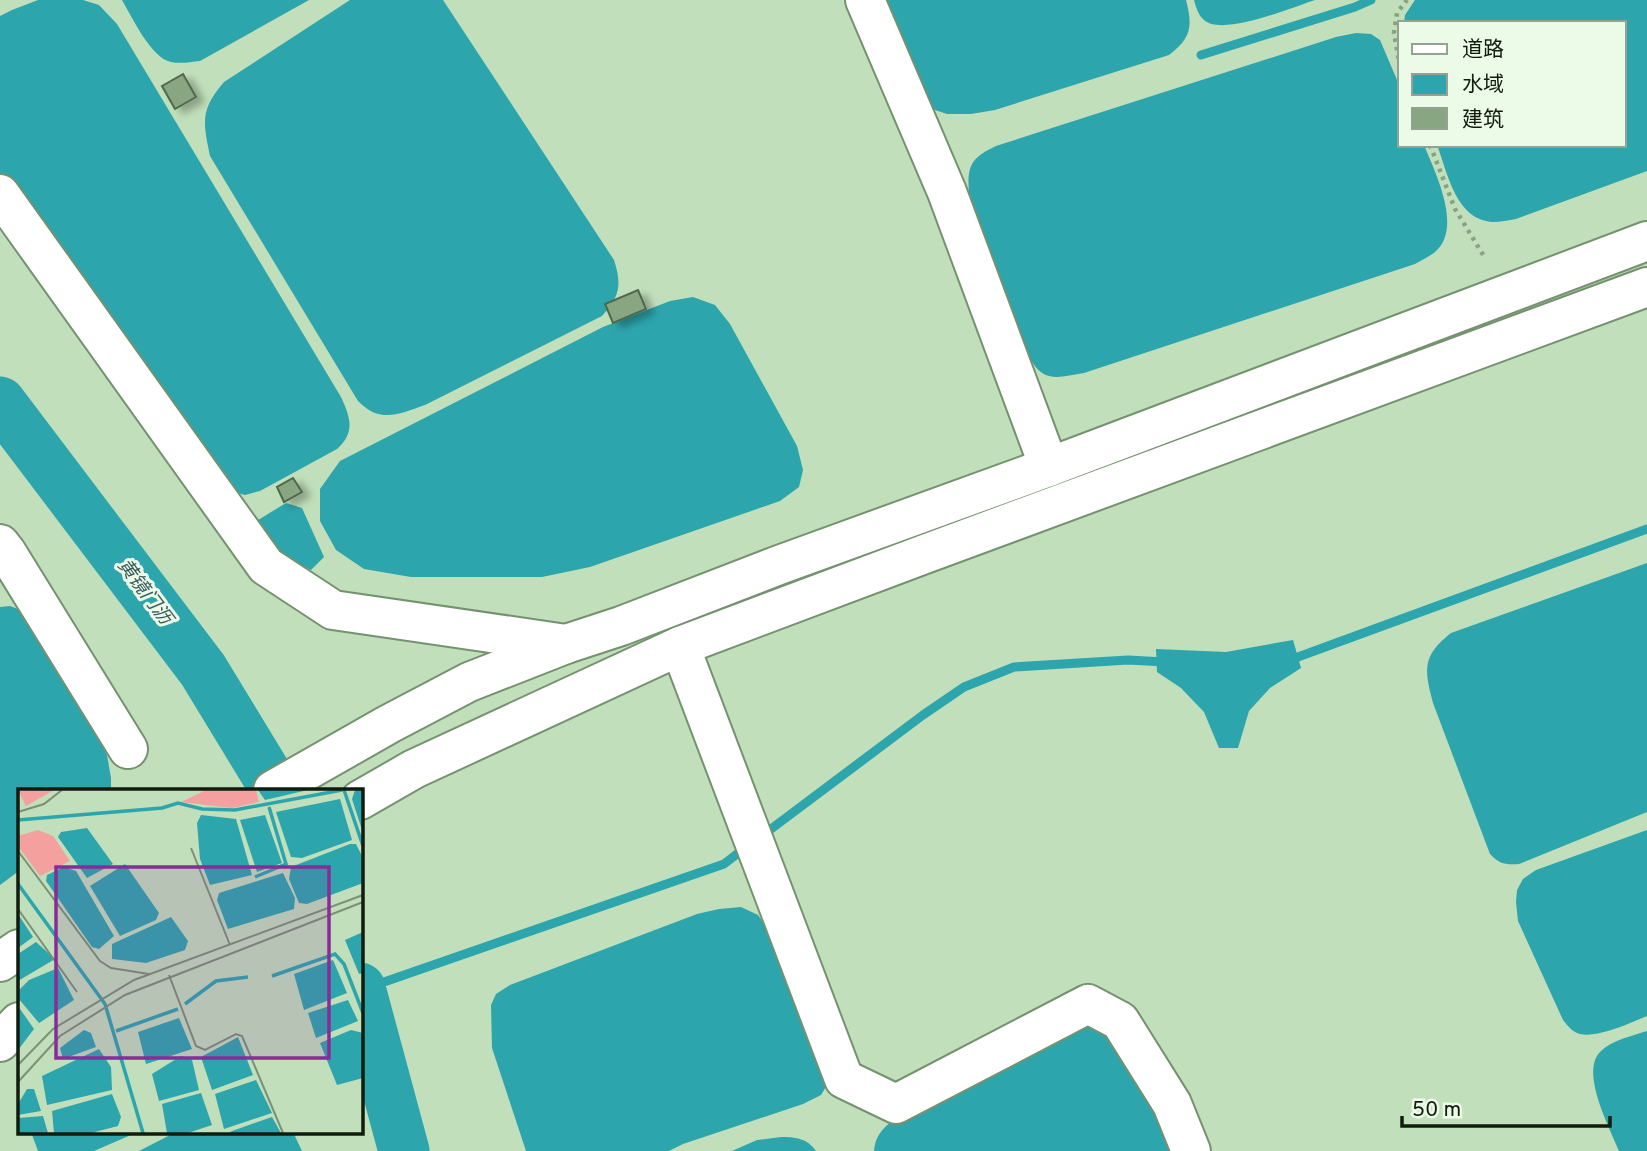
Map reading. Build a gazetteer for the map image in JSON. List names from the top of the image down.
{
  "water": ["黄镜门沥"],
  "legend": ["道路", "水域", "建筑"],
  "scale_bar": "50 m"
}
